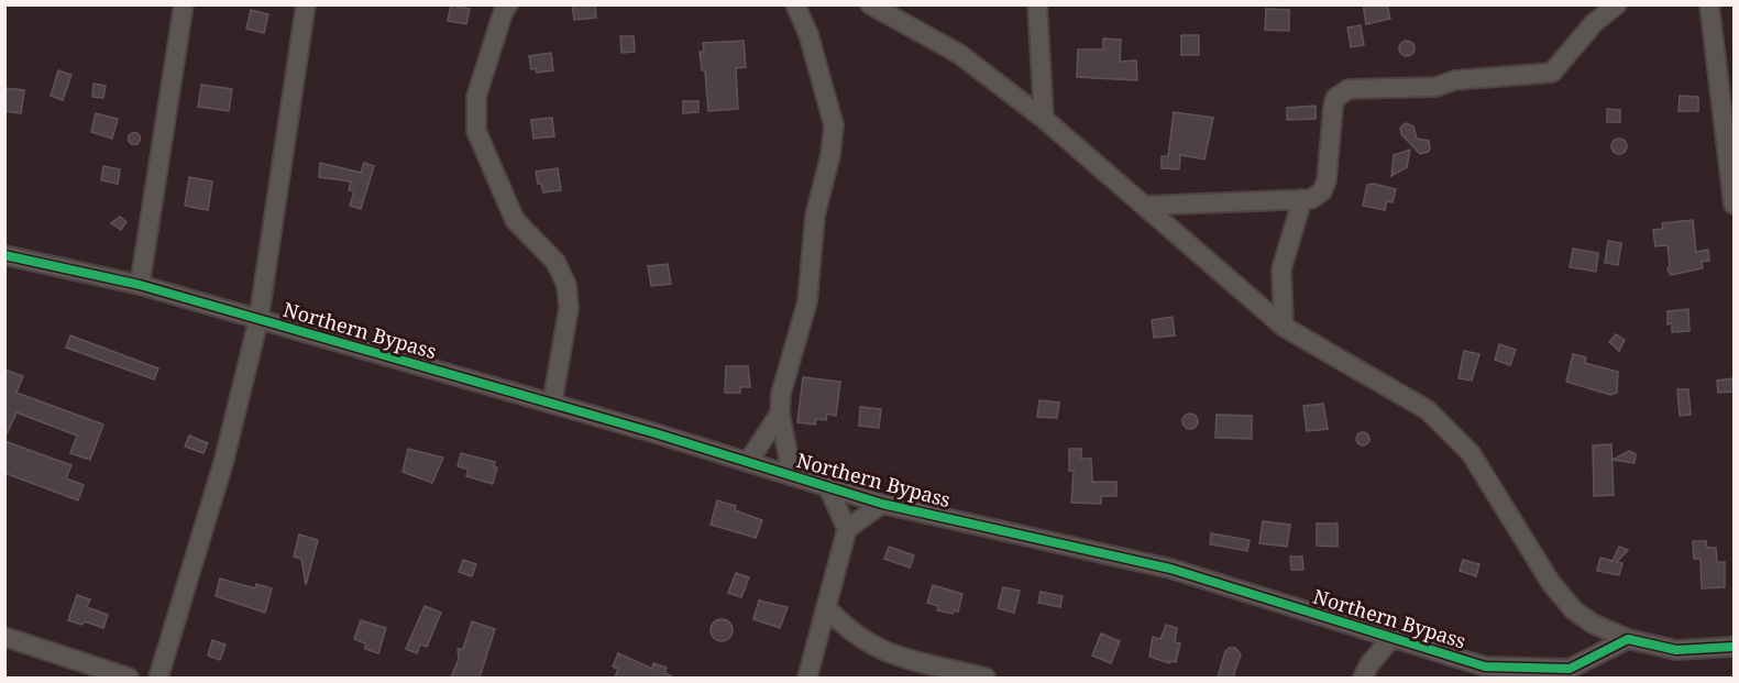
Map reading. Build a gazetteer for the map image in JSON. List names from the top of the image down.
{
  "streets": {
    "street": ["Northern Bypass"]
  }
}
